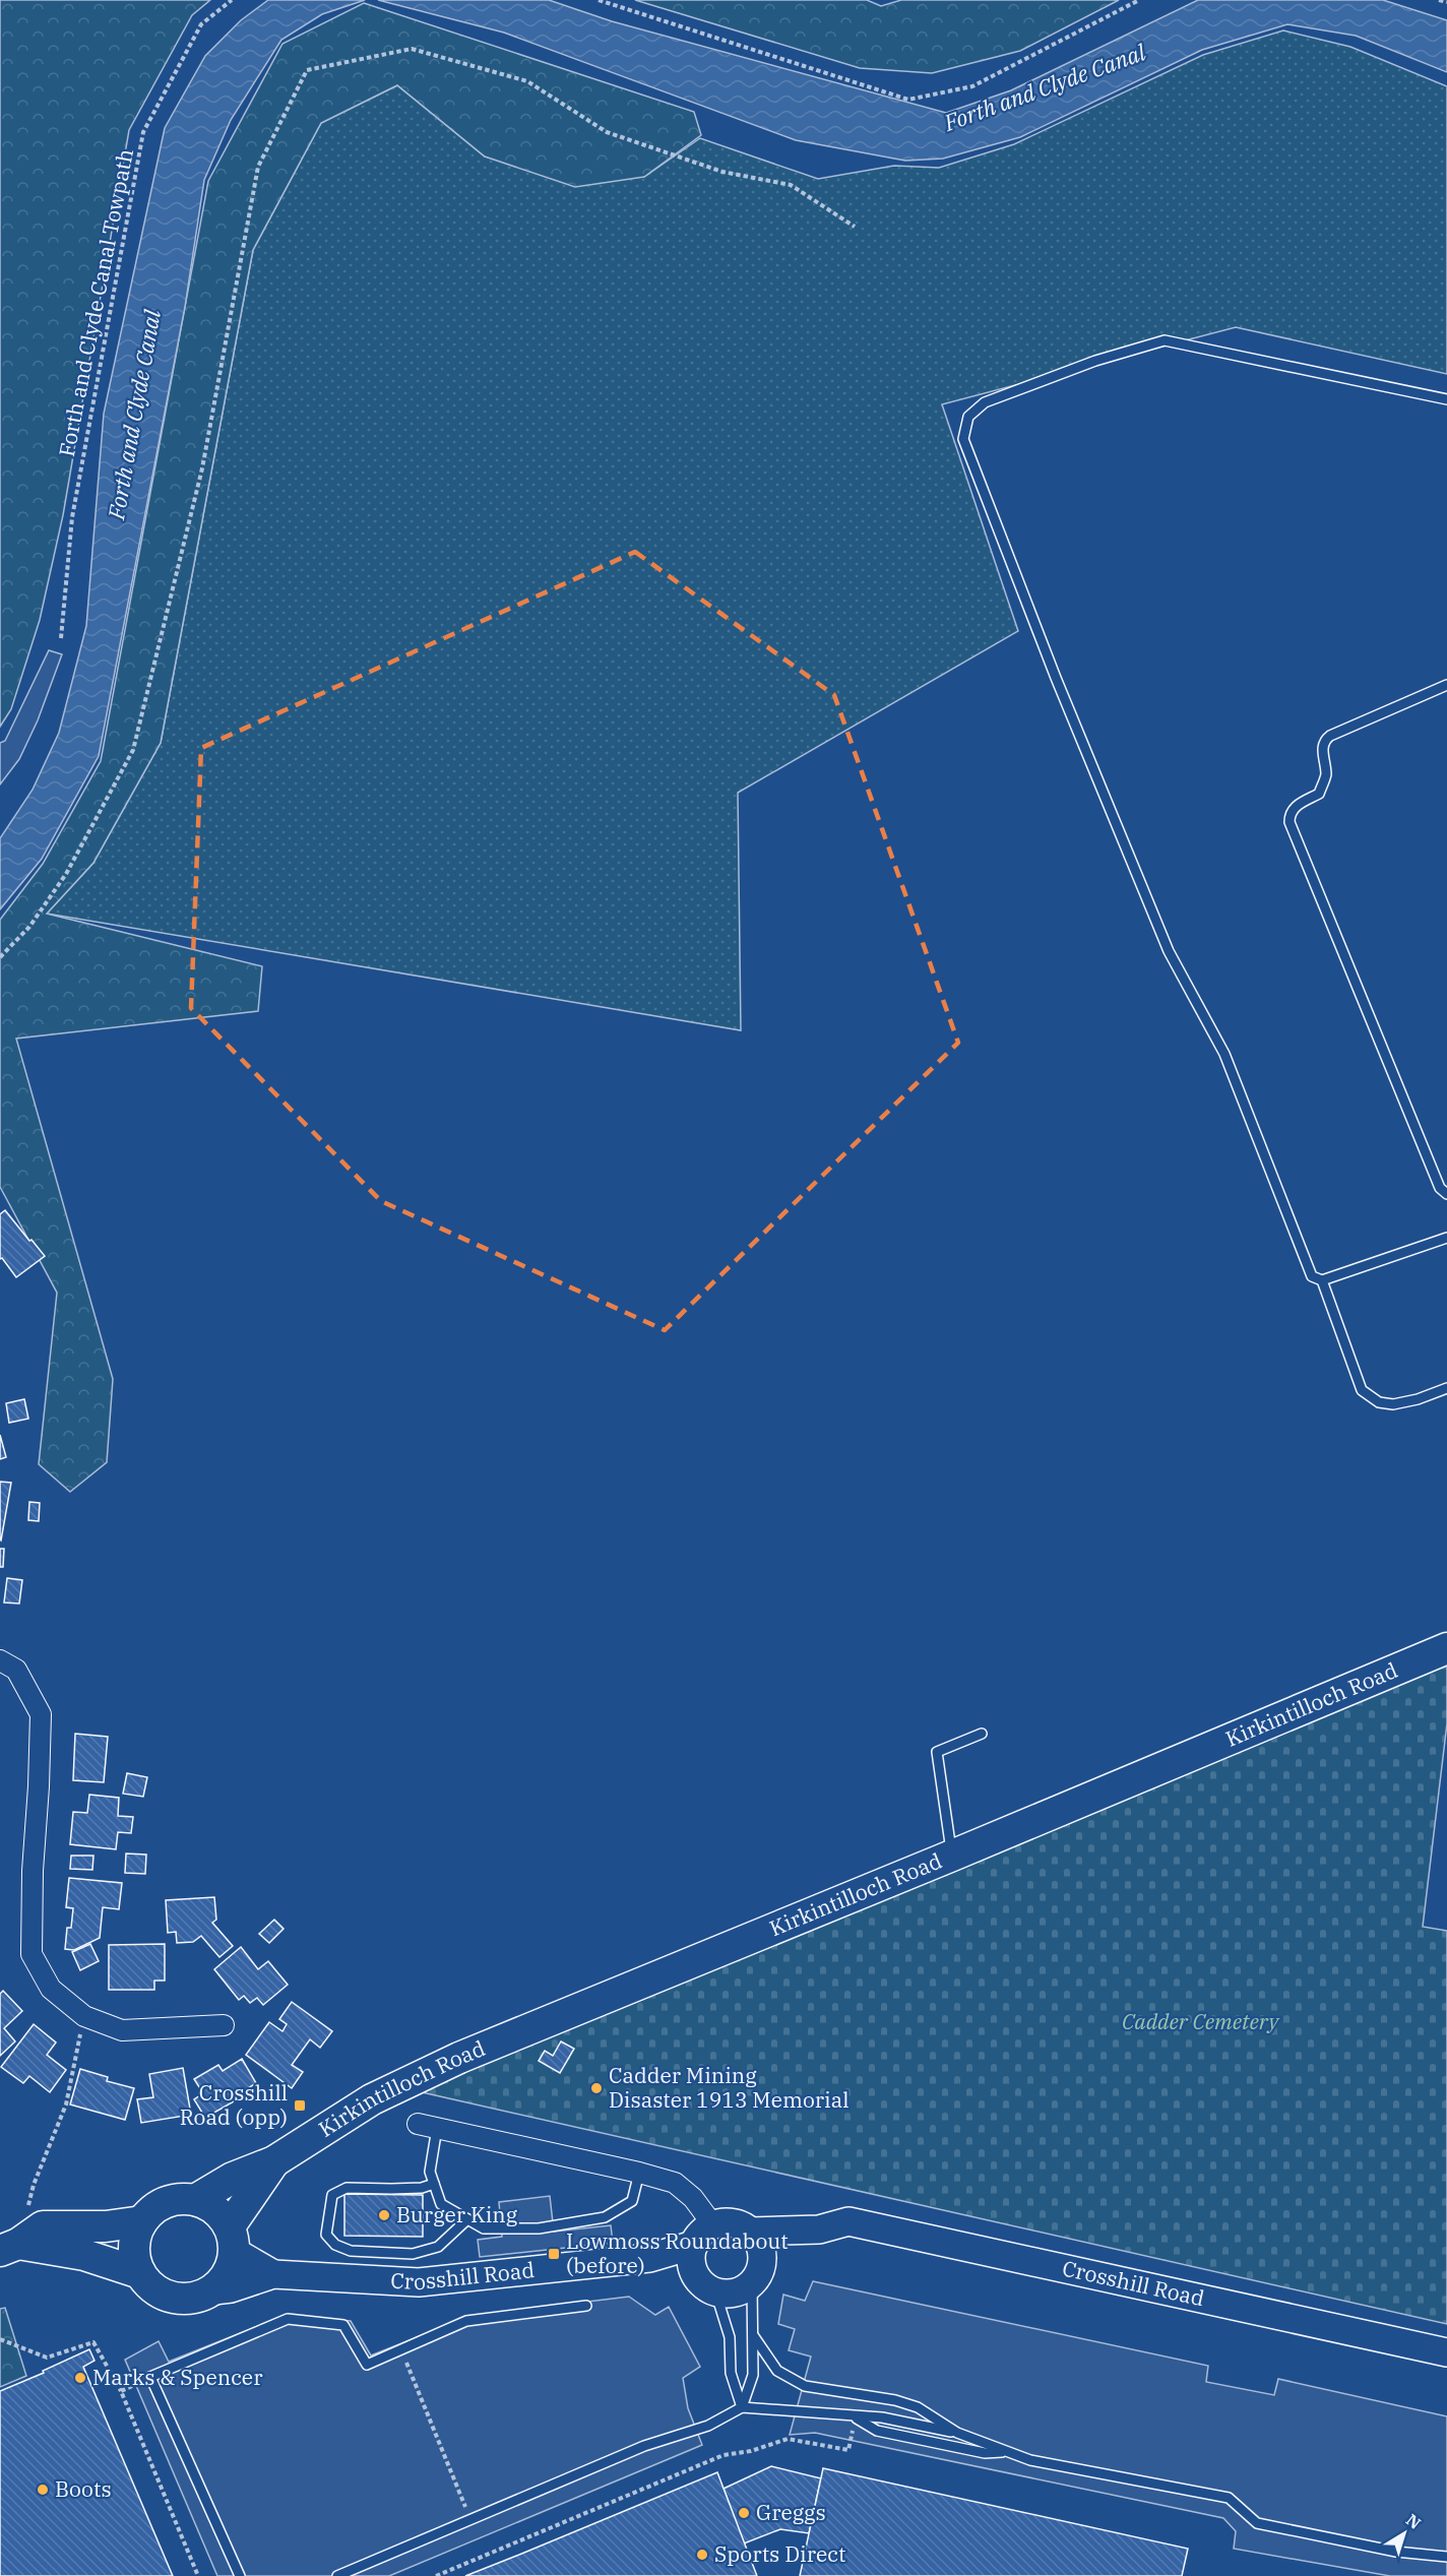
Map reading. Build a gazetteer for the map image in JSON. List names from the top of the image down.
{
  "streets": {
    "main road": ["Kirkintilloch Road", "Crosshill Road"],
    "path": ["Forth and Clyde Canal Towpath"]
  },
  "crossings": [
    ["Kirkintilloch Road", "Crosshill Road"]
  ],
  "water": ["Forth and Clyde Canal"],
  "parks": ["Cadder Cemetery"],
  "places": {
    "other": [
      "Cadder Mining Disaster 1913 Memorial",
      "Burger King",
      "Marks & Spencer",
      "Boots",
      "Greggs",
      "Sports Direct"
    ],
    "transit": ["Crosshill Road (opp)", "Lowmoss Roundabout (before)"]
  },
  "north": "top right"
}
